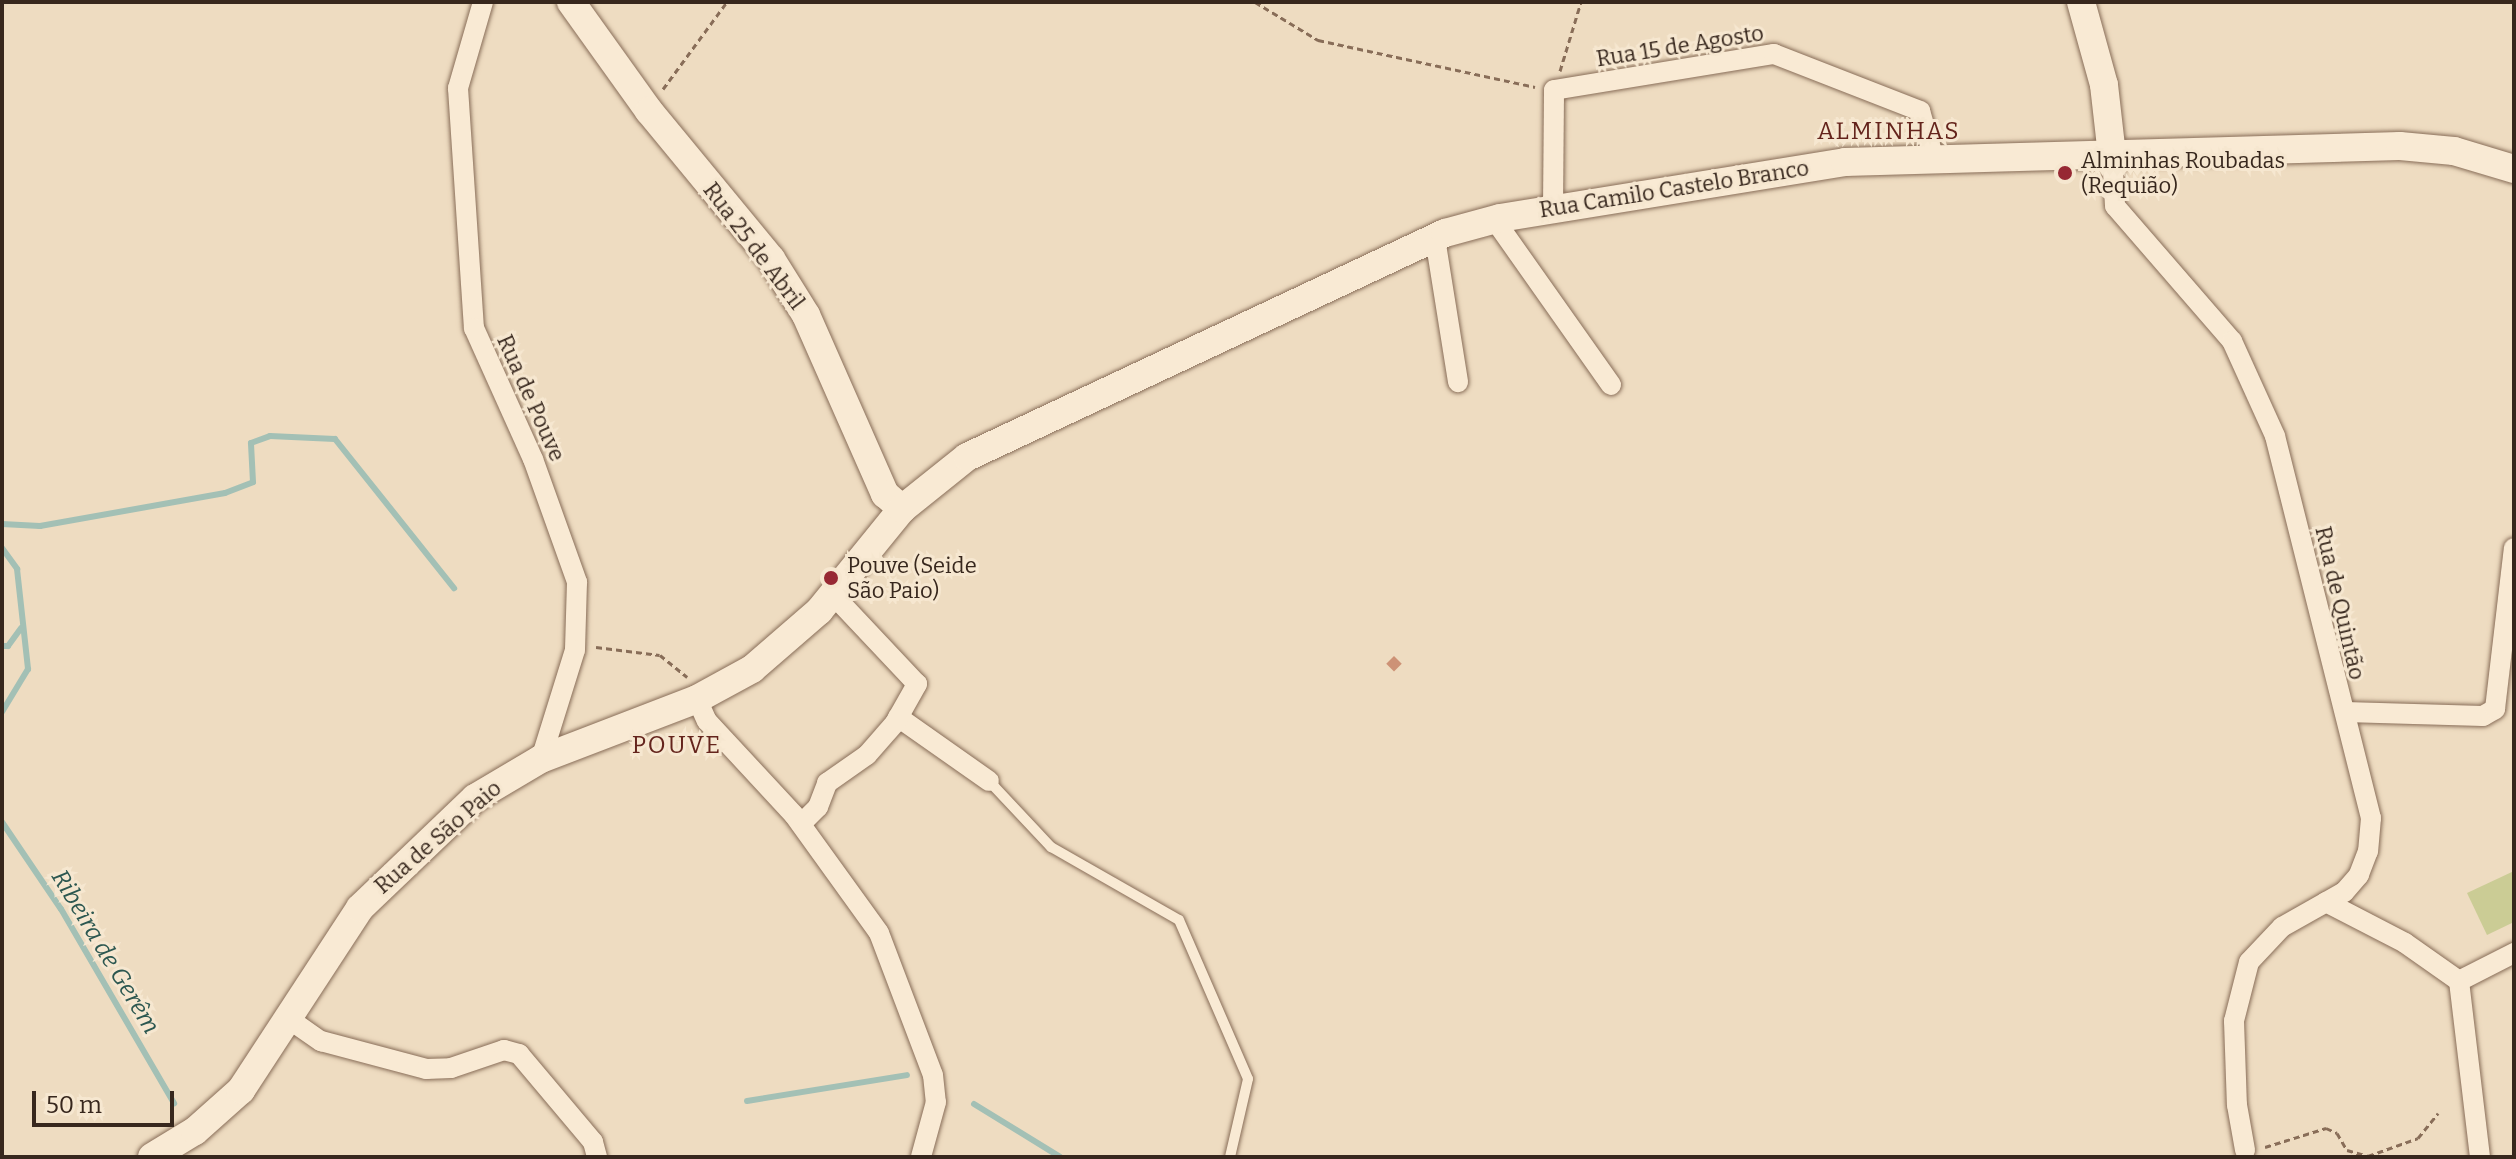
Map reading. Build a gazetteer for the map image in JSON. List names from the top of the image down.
{
  "streets": {
    "main road": ["Rua Camilo Castelo Branco", "Rua 25 de Abril", "Rua de São Paio"],
    "street": ["Rua 15 de Agosto", "Rua de Pouve", "Rua de Quintão"]
  },
  "crossings": [
    ["Rua 15 de Agosto", "Rua Camilo Castelo Branco"],
    ["Rua Camilo Castelo Branco", "Rua 25 de Abril"],
    ["Rua Camilo Castelo Branco", "Rua de Quintão"],
    ["Rua Camilo Castelo Branco", "Rua de São Paio"],
    ["Rua 25 de Abril", "Rua de São Paio"],
    ["Rua de Pouve", "Rua de São Paio"]
  ],
  "districts": ["ALMINHAS", "POUVE"],
  "water": ["Ribeira de Gerêm"],
  "places": ["Alminhas Roubadas (Requião)", "Pouve (Seide São Paio)"],
  "scale_bar": "50 m"
}
